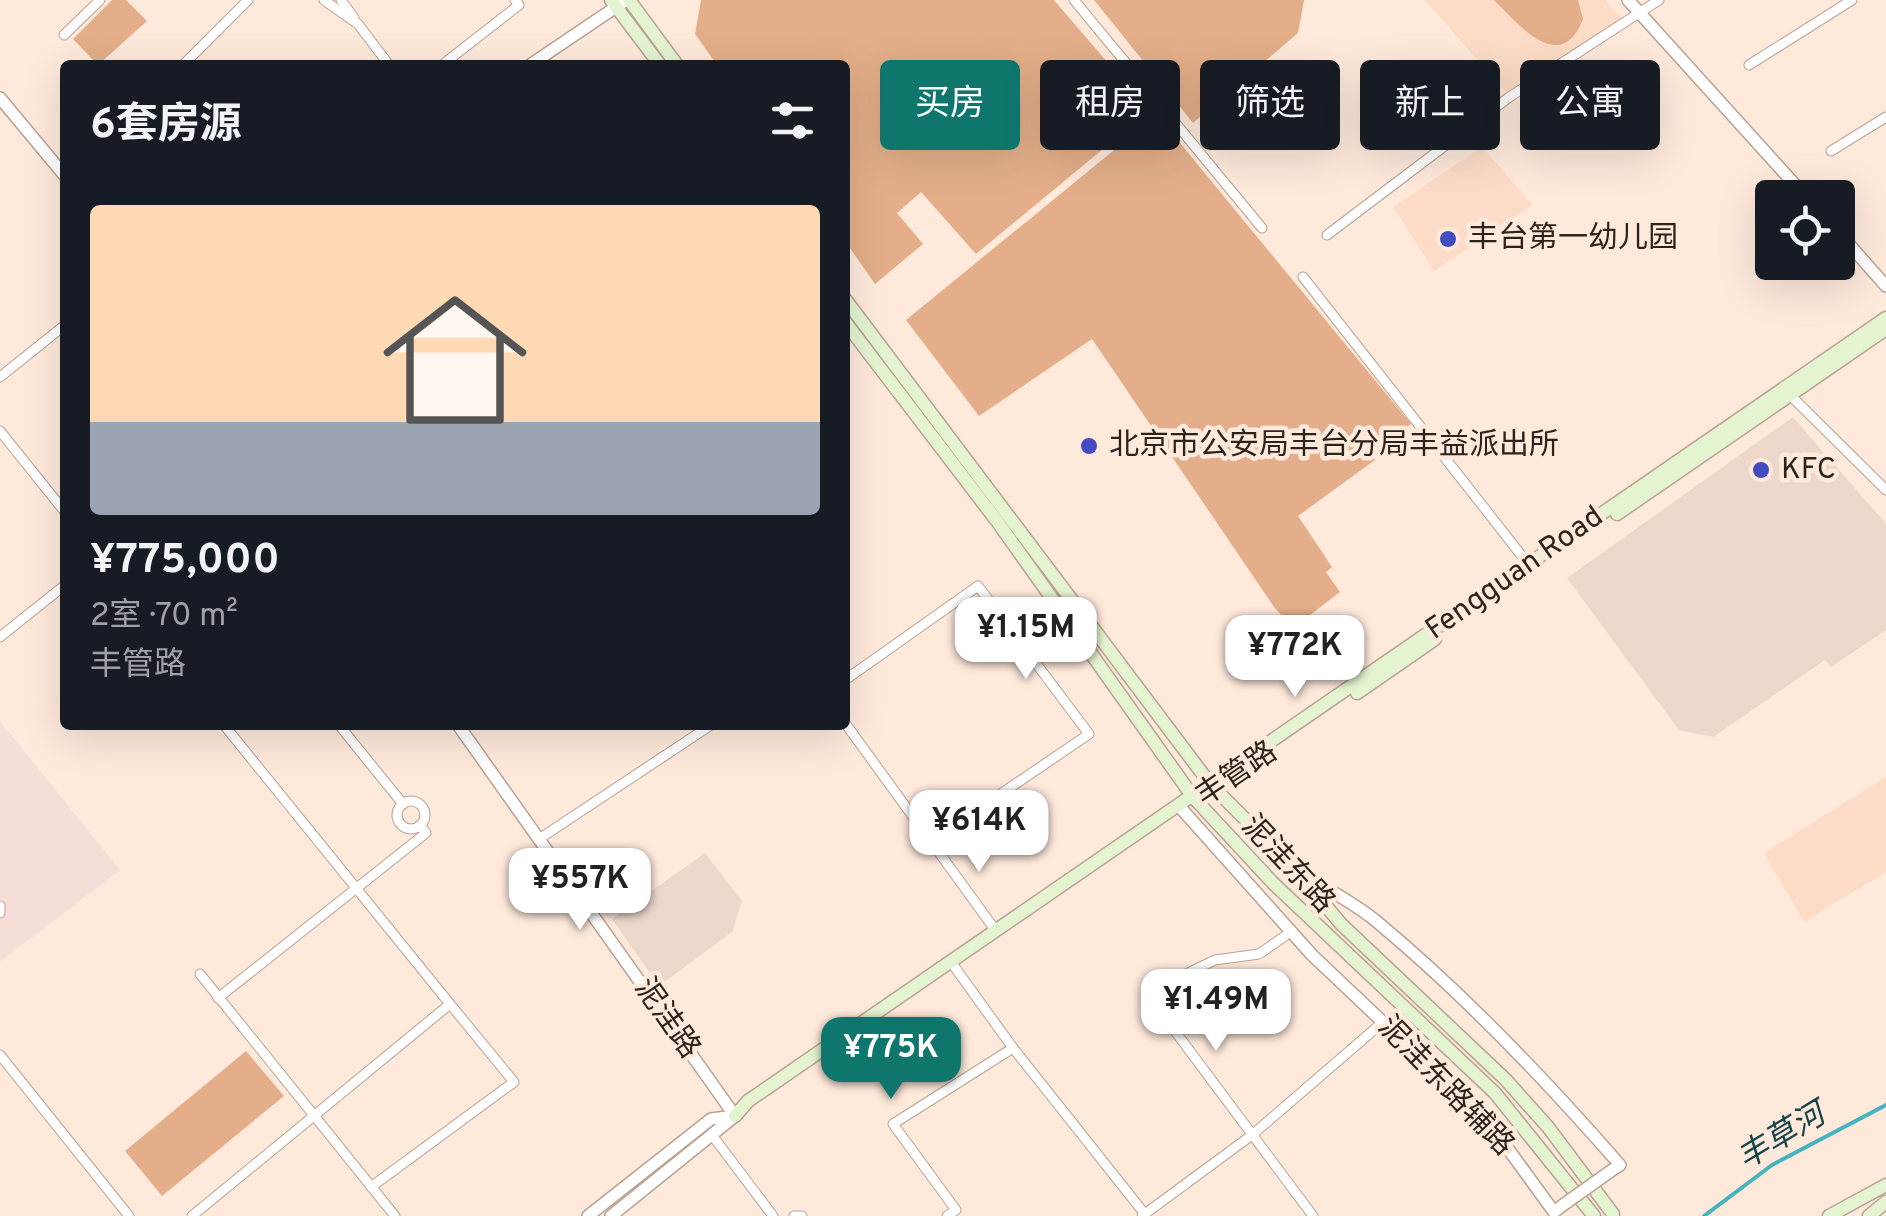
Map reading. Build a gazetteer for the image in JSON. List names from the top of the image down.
{
  "streets": {
    "main road": ["Fengguan Road", "丰管路", "泥洼东路"],
    "street": ["泥洼路", "泥洼东路辅路"]
  },
  "crossings": [
    ["Fengguan Road", "丰管路"],
    ["Fengguan Road", "泥洼东路"],
    ["丰管路", "泥洼东路"],
    ["丰管路", "泥洼路"],
    ["丰管路", "泥洼东路辅路"],
    ["泥洼东路", "泥洼东路辅路"]
  ],
  "water": ["丰草河"],
  "places": ["丰台第一幼儿园", "北京市公安局丰台分局丰益派出所", "KFC"],
  "page": {
    "chip": [
      "买房",
      "租房",
      "筛选",
      "新上",
      "公寓"
    ],
    "heading": "6套房源",
    "list": [
      {
        "name": "¥775,000",
        "note": "2室 · 70 m² · 丰管路"
      }
    ],
    "price": [
      "¥1.15M",
      "¥772K",
      "¥614K",
      "¥557K",
      "¥1.49M",
      "¥775K"
    ]
  }
}
